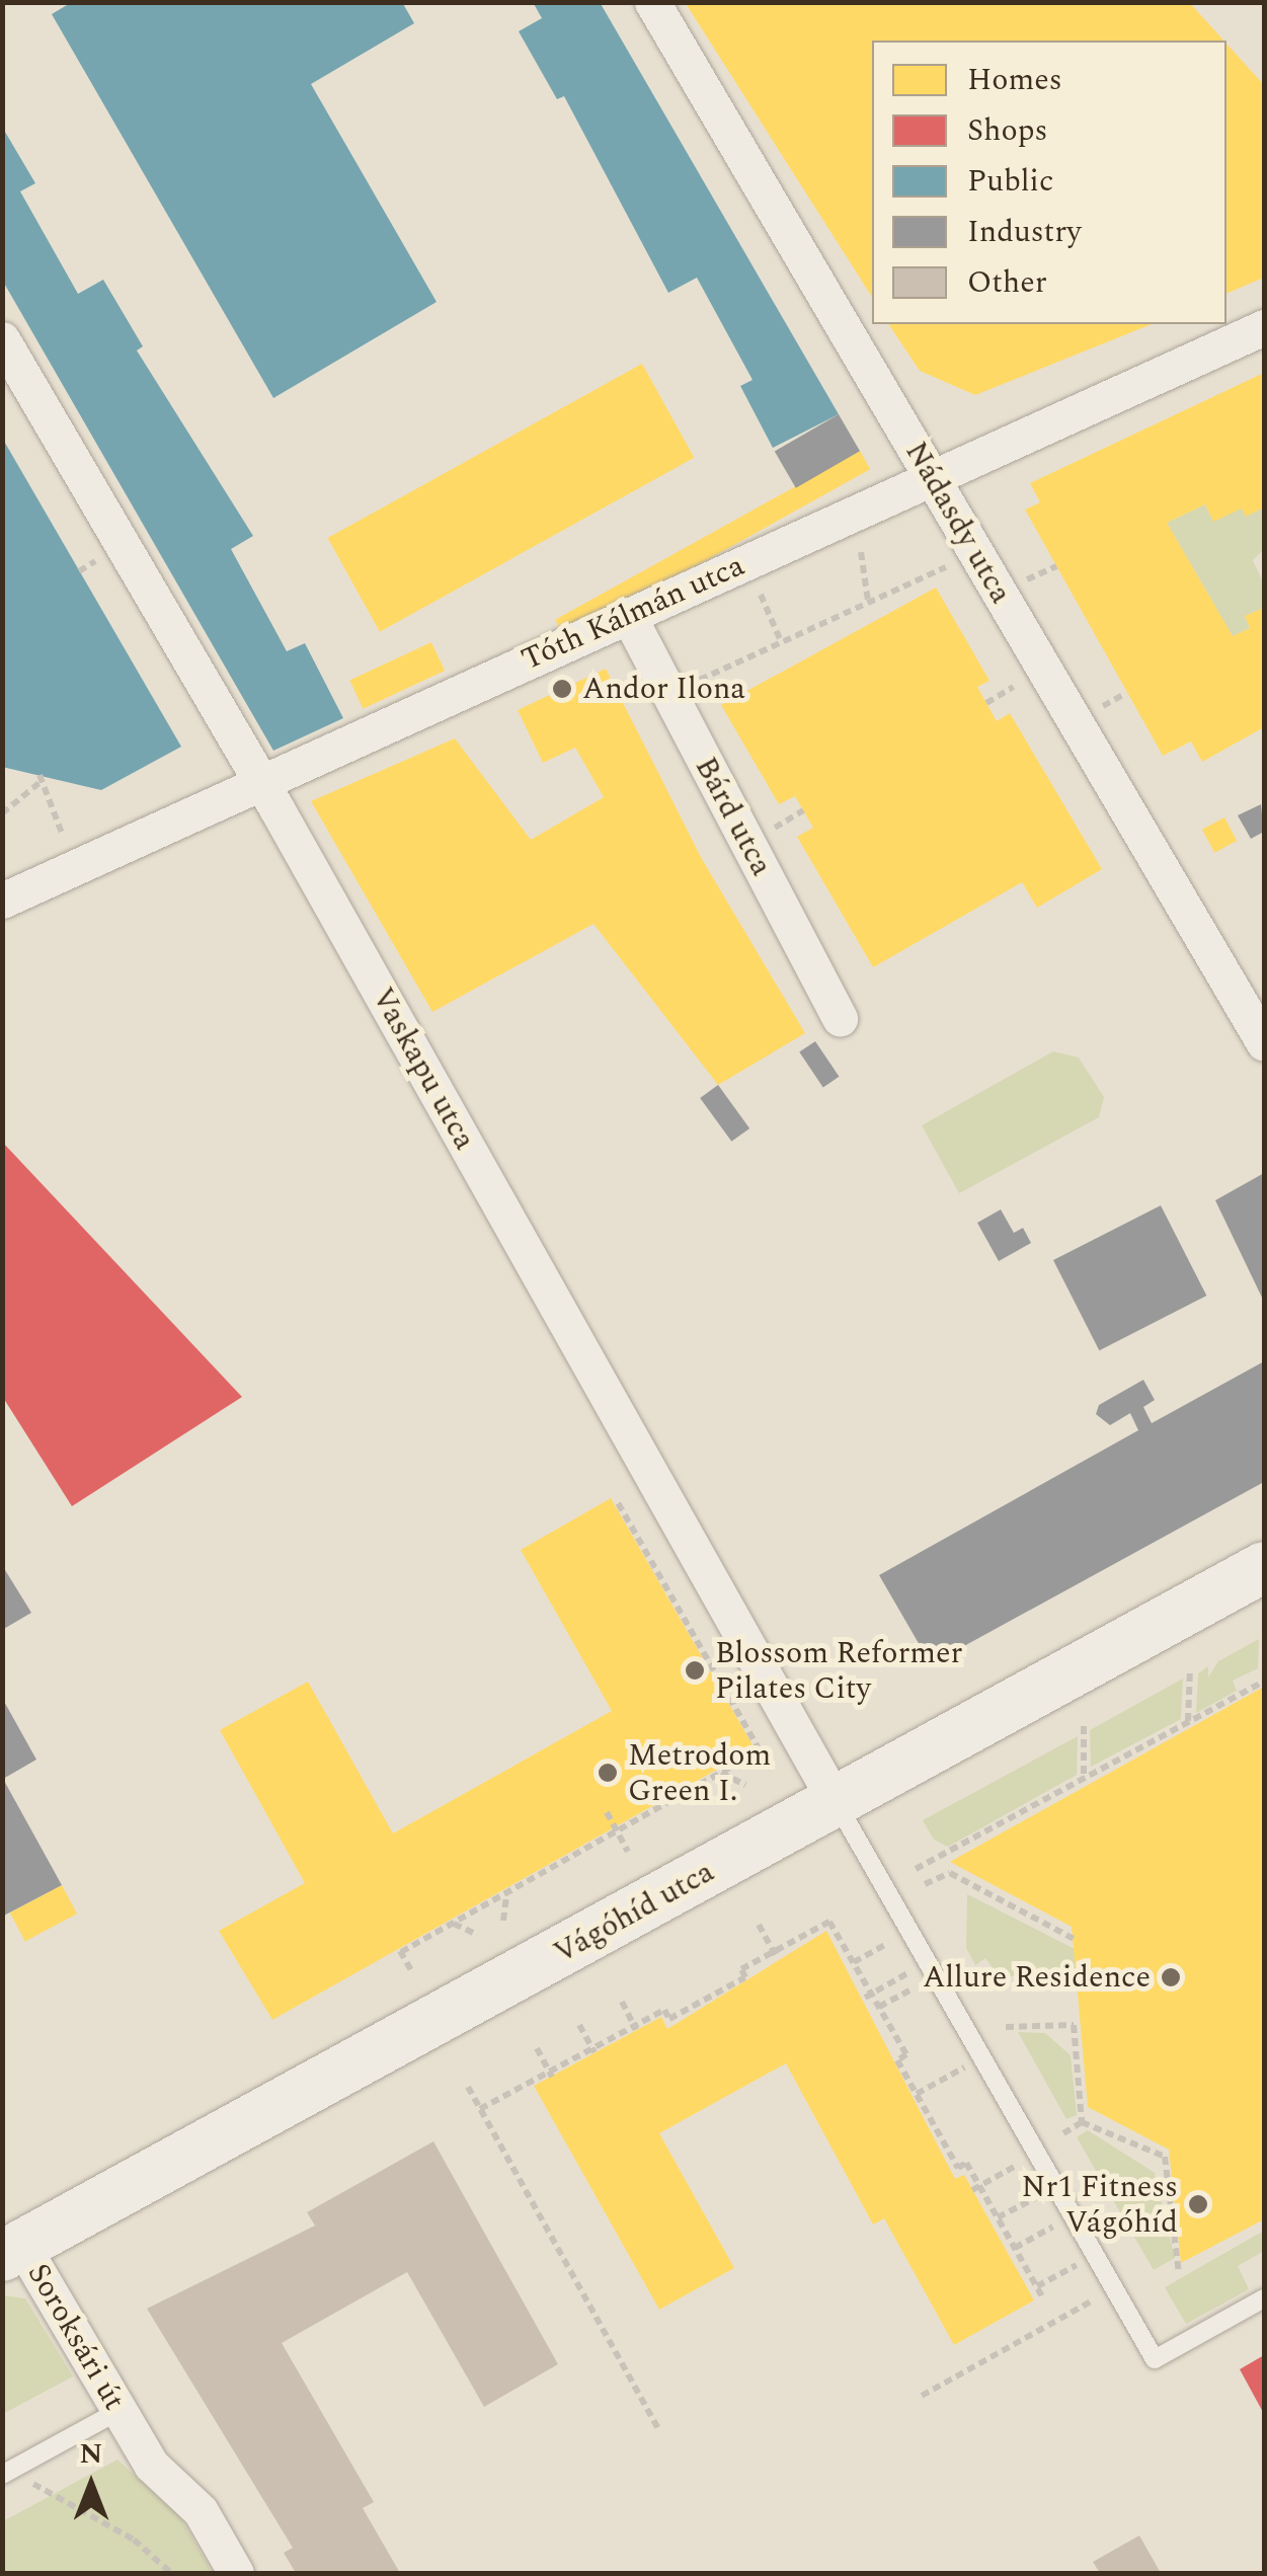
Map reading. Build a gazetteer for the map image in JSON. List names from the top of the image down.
{
  "streets": {
    "street": [
      "Nádasdy utca",
      "Tóth Kálmán utca",
      "Bárd utca",
      "Vaskapu utca",
      "Vágóhíd utca",
      "Soroksári út"
    ]
  },
  "crossings": [
    ["Nádasdy utca", "Tóth Kálmán utca"],
    ["Tóth Kálmán utca", "Bárd utca"],
    ["Tóth Kálmán utca", "Vaskapu utca"],
    ["Vaskapu utca", "Vágóhíd utca"],
    ["Vágóhíd utca", "Soroksári út"]
  ],
  "places": [
    "Andor Ilona",
    "Blossom Reformer Pilates City",
    "Metrodom Green I.",
    "Allure Residence",
    "Nr1 Fitness Vágóhíd"
  ],
  "legend": [
    "Homes",
    "Shops",
    "Public",
    "Industry",
    "Other"
  ],
  "north": "top"
}
